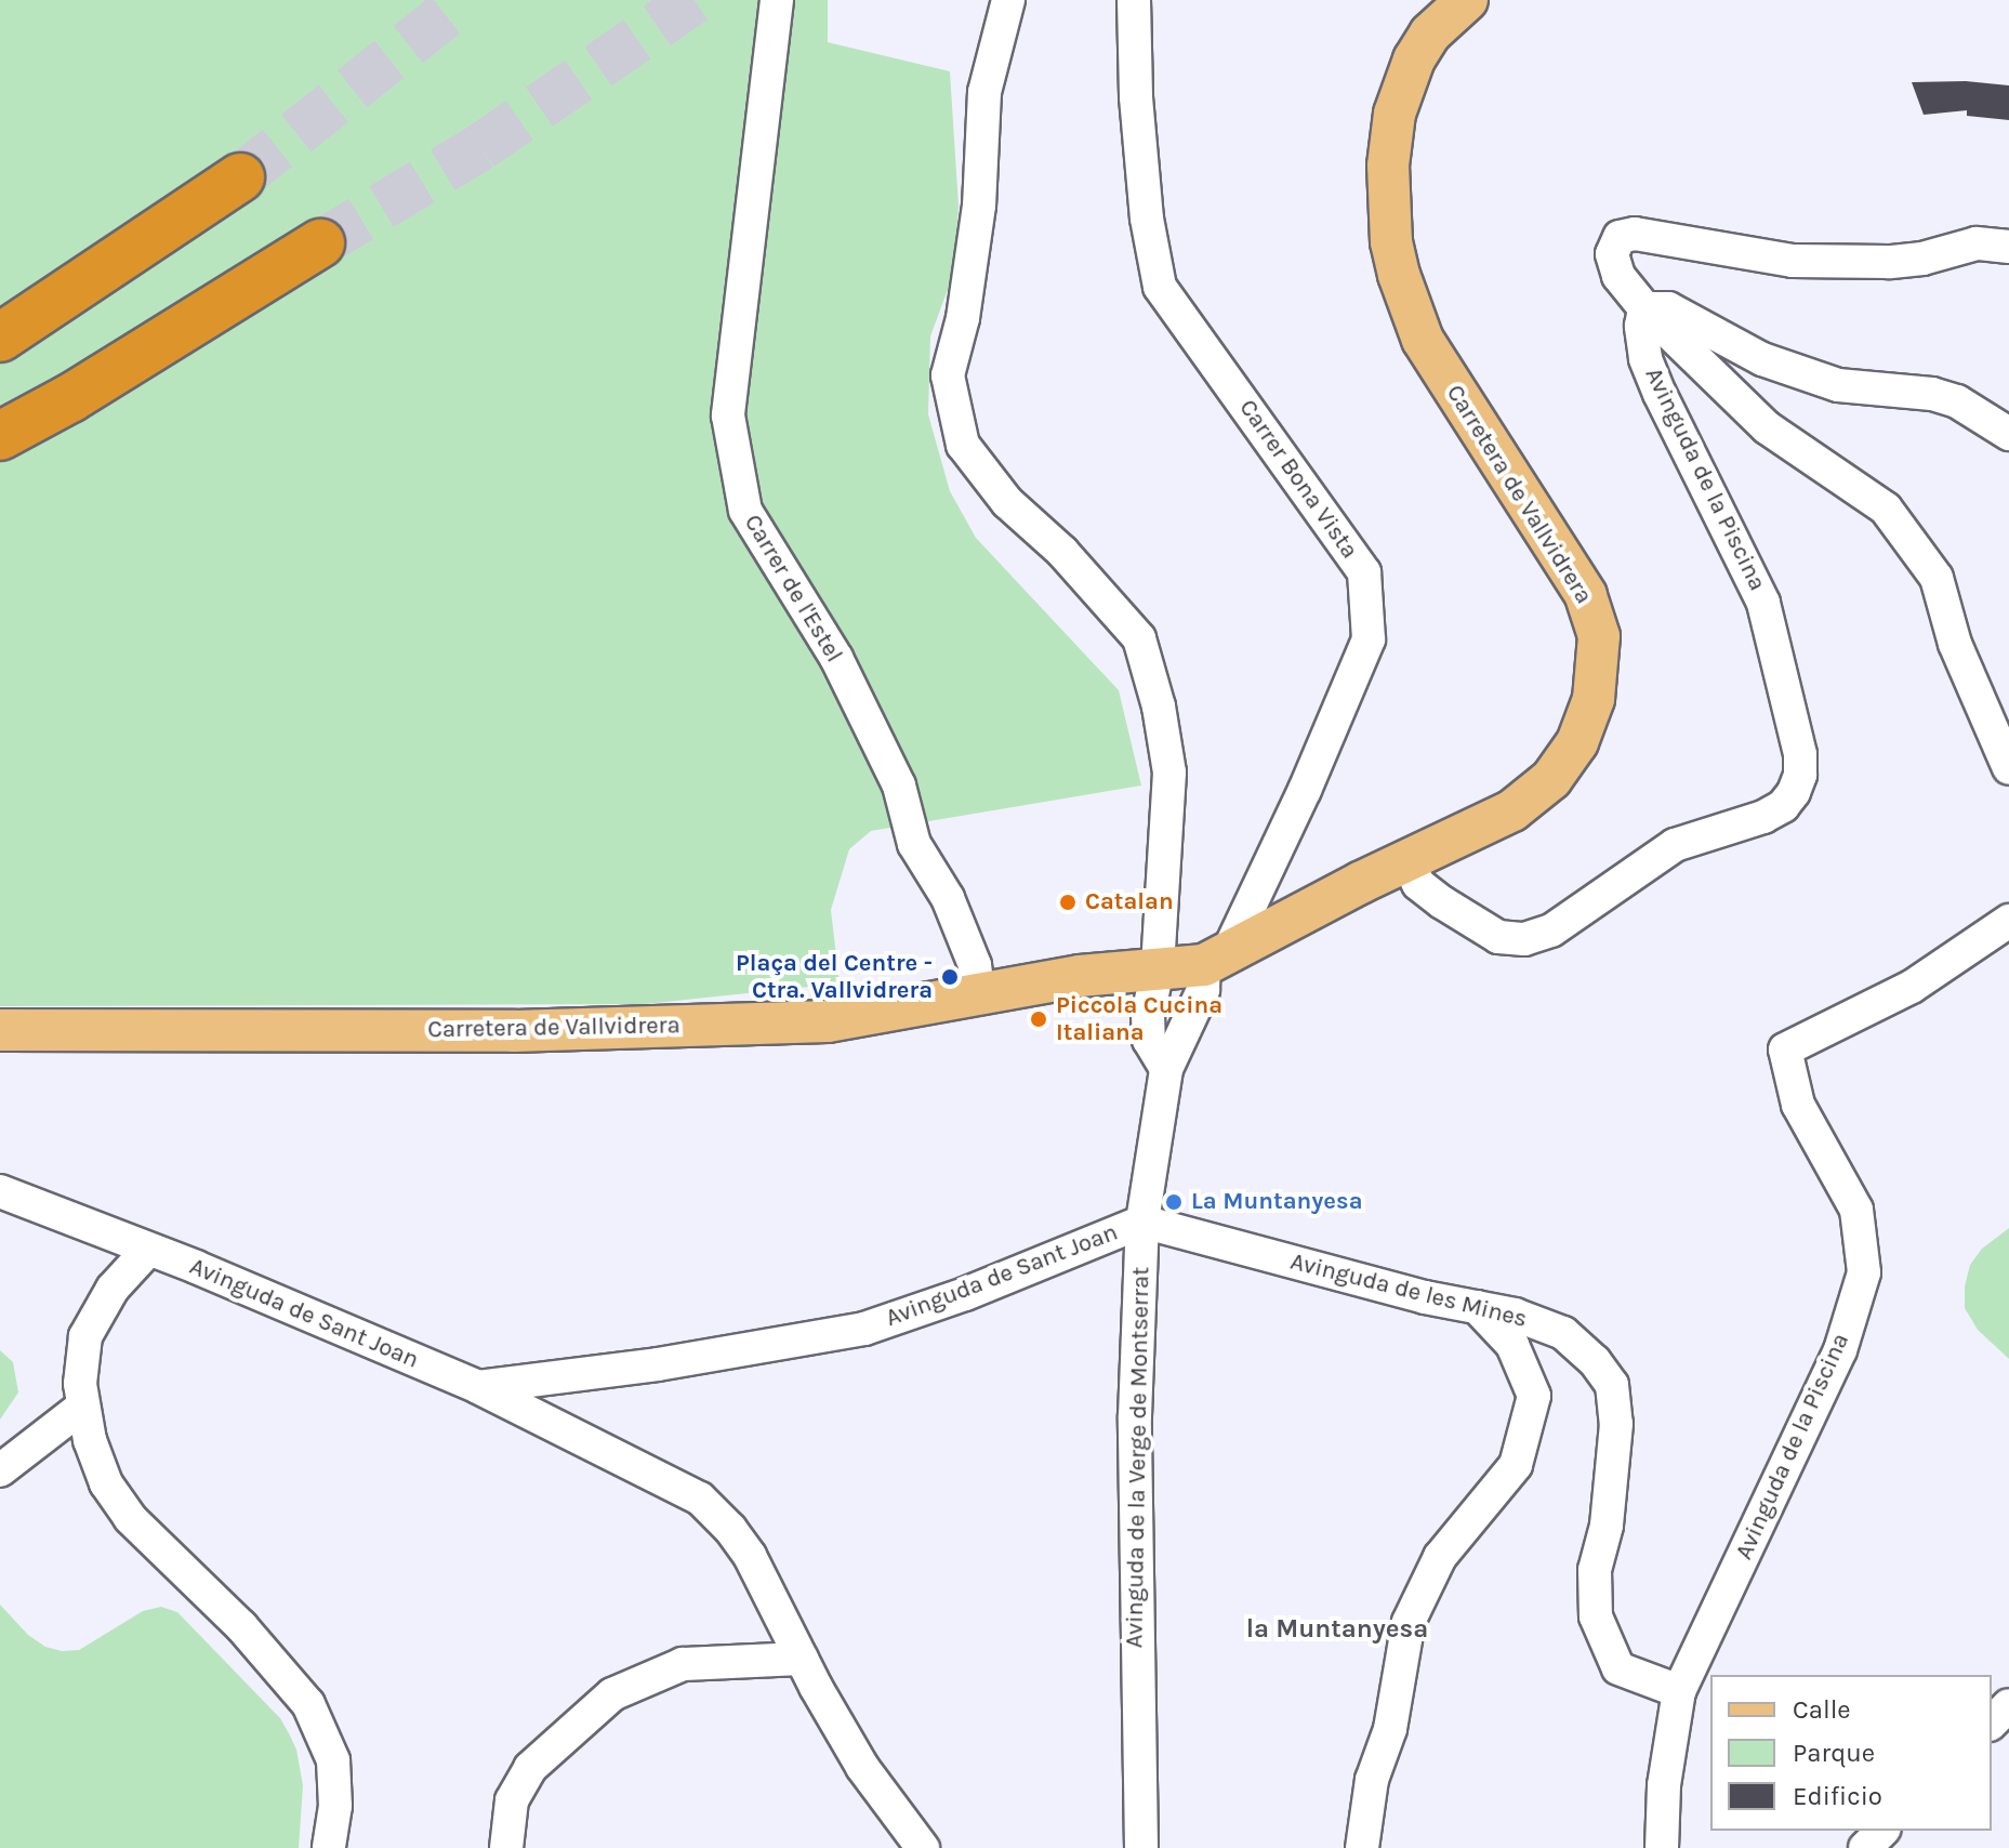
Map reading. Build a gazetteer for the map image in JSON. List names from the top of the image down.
{
  "streets": {
    "main road": ["Carretera de Vallvidrera"],
    "street": [
      "Carrer Bona Vista",
      "Avinguda de la Piscina",
      "Carrer de l'Estel",
      "Avinguda de Sant Joan",
      "Avinguda de les Mines",
      "Avinguda de la Verge de Montserrat"
    ]
  },
  "crossings": [
    ["Carrer Bona Vista", "Carretera de Vallvidrera"],
    ["Carrer Bona Vista", "Avinguda de la Verge de Montserrat"],
    ["Avinguda de la Piscina", "Carretera de Vallvidrera"],
    ["Avinguda de la Piscina", "Avinguda de les Mines"],
    ["Carretera de Vallvidrera", "Carrer de l'Estel"],
    ["Avinguda de Sant Joan", "Avinguda de les Mines"],
    ["Avinguda de Sant Joan", "Avinguda de la Verge de Montserrat"],
    ["Avinguda de les Mines", "Avinguda de la Verge de Montserrat"]
  ],
  "districts": ["la Muntanyesa"],
  "places": [
    "Catalan",
    "Plaça del Centre - Ctra. Vallvidrera",
    "Piccola Cucina Italiana",
    "La Muntanyesa"
  ],
  "legend": ["Calle", "Parque", "Edificio"]
}
